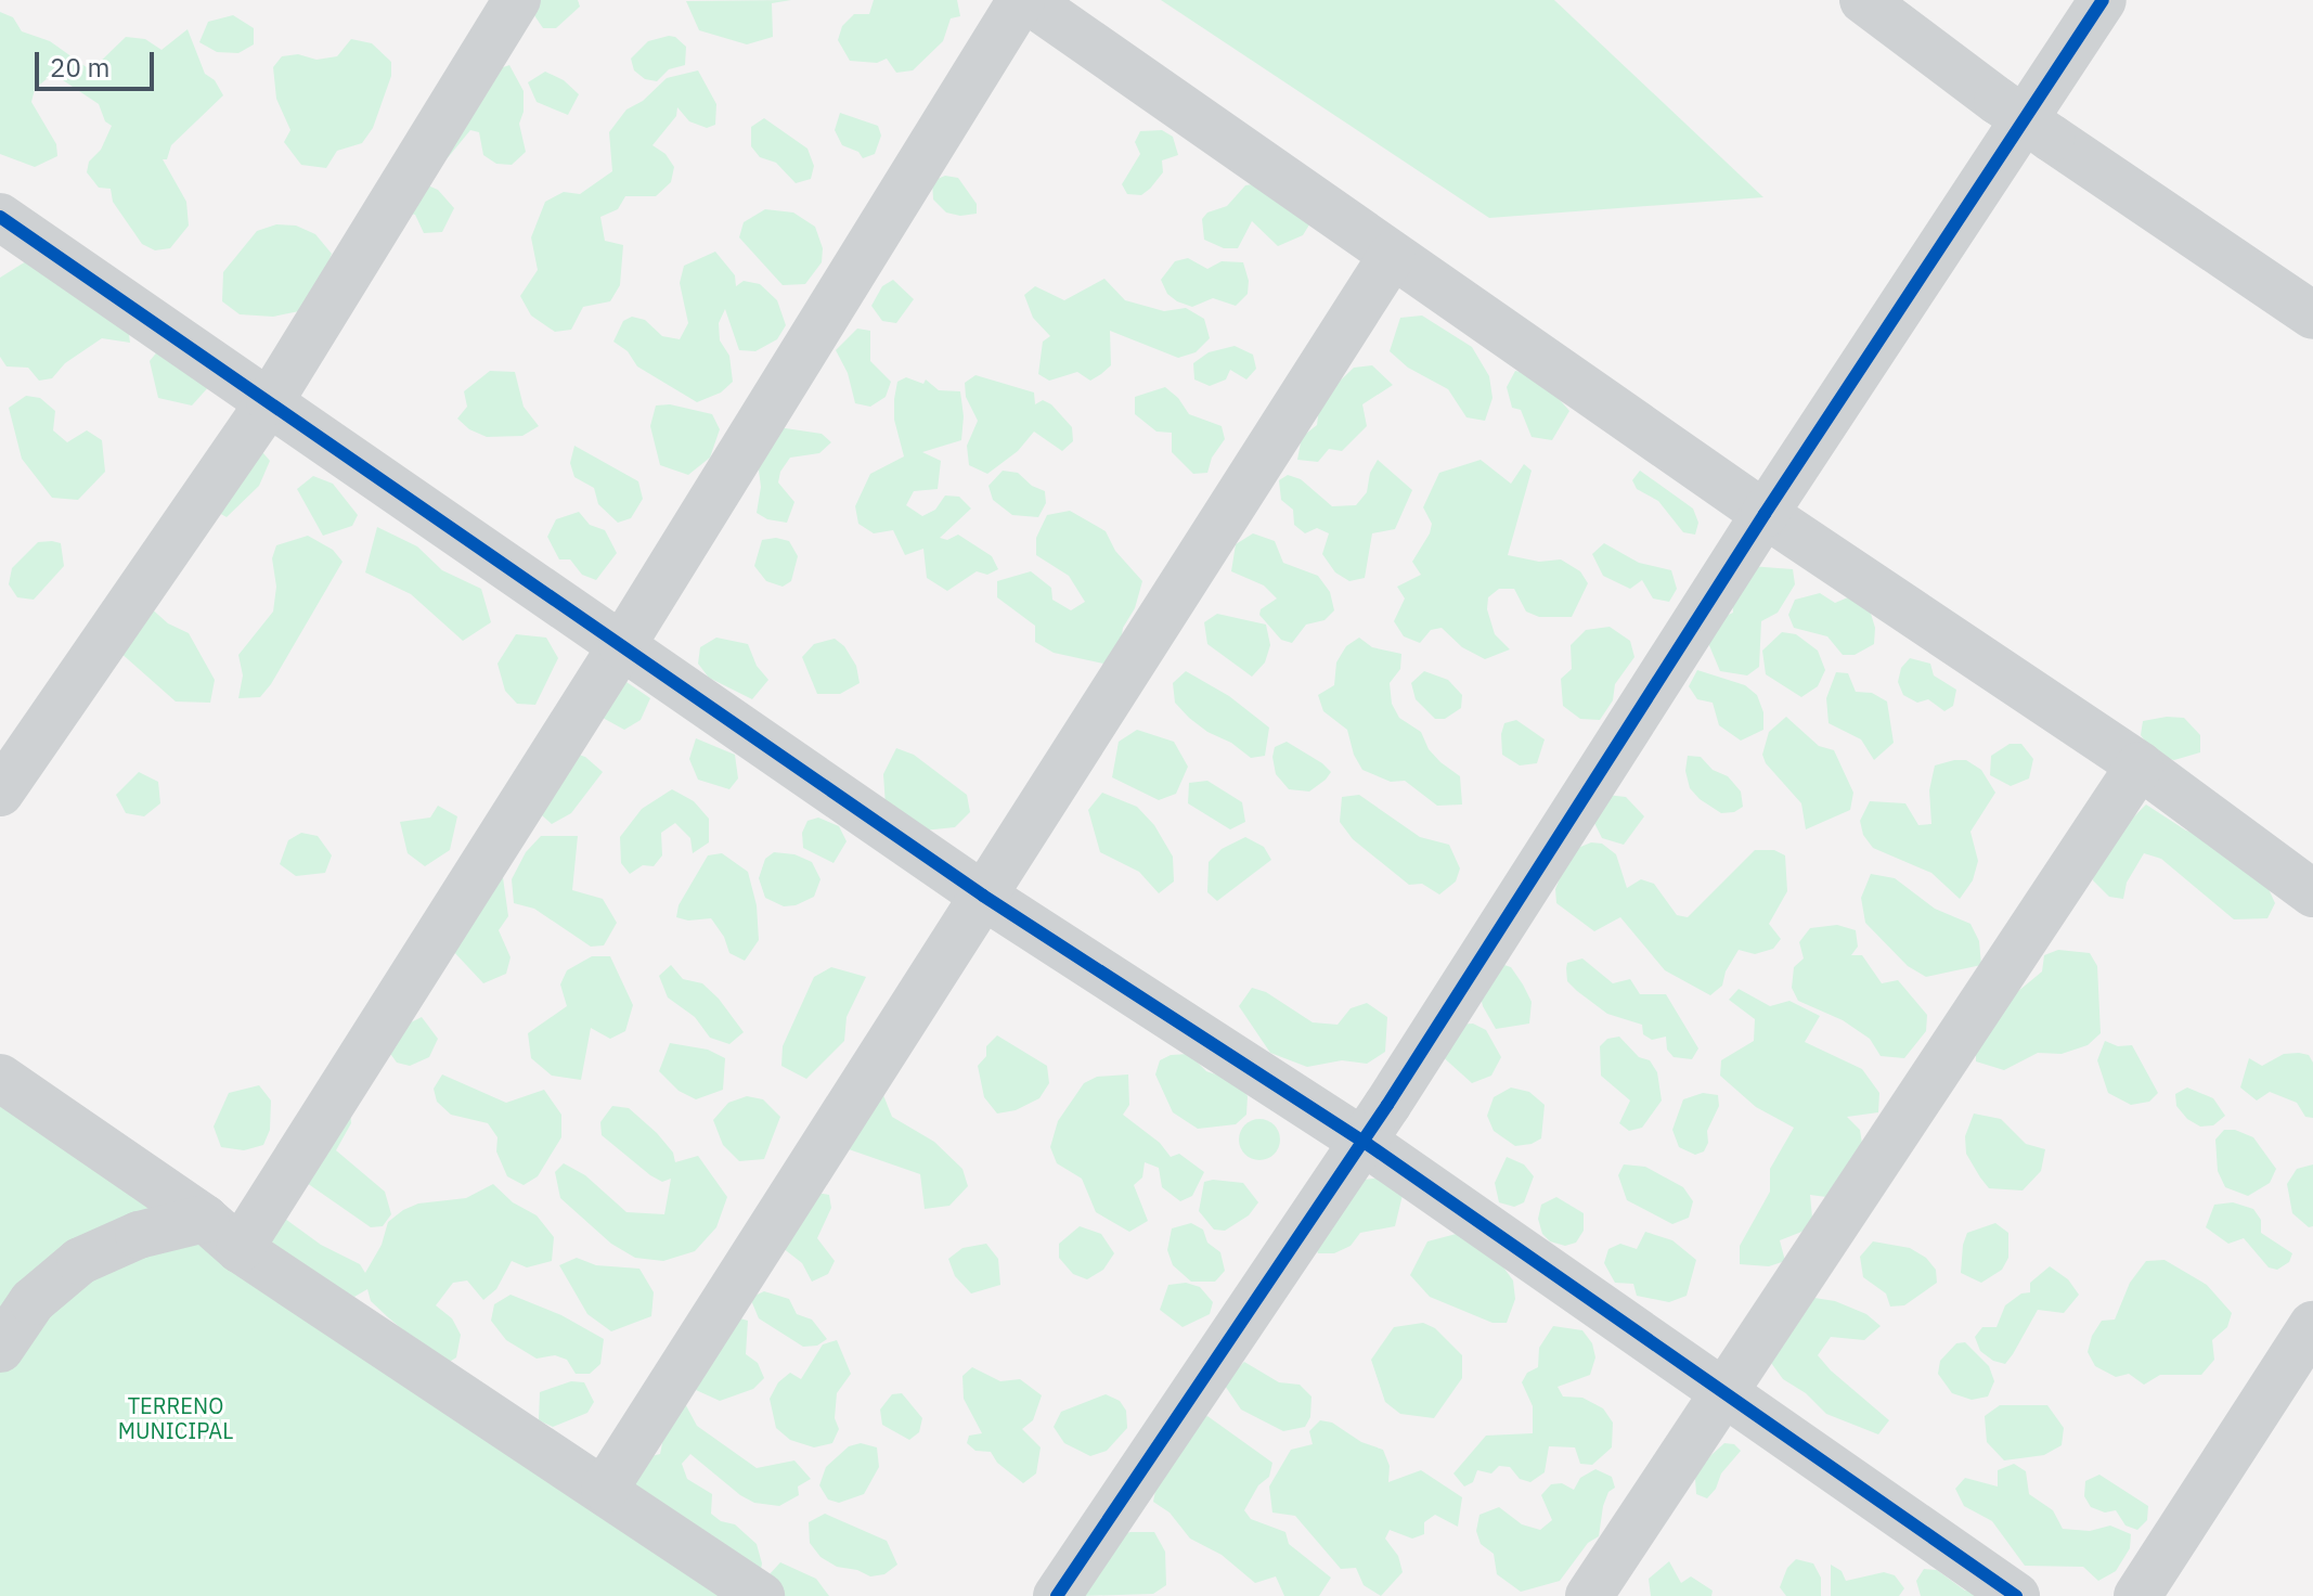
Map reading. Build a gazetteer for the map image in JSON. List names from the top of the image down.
{
  "parks": ["TERRENO MUNICIPAL"],
  "scale_bar": "20 m"
}
